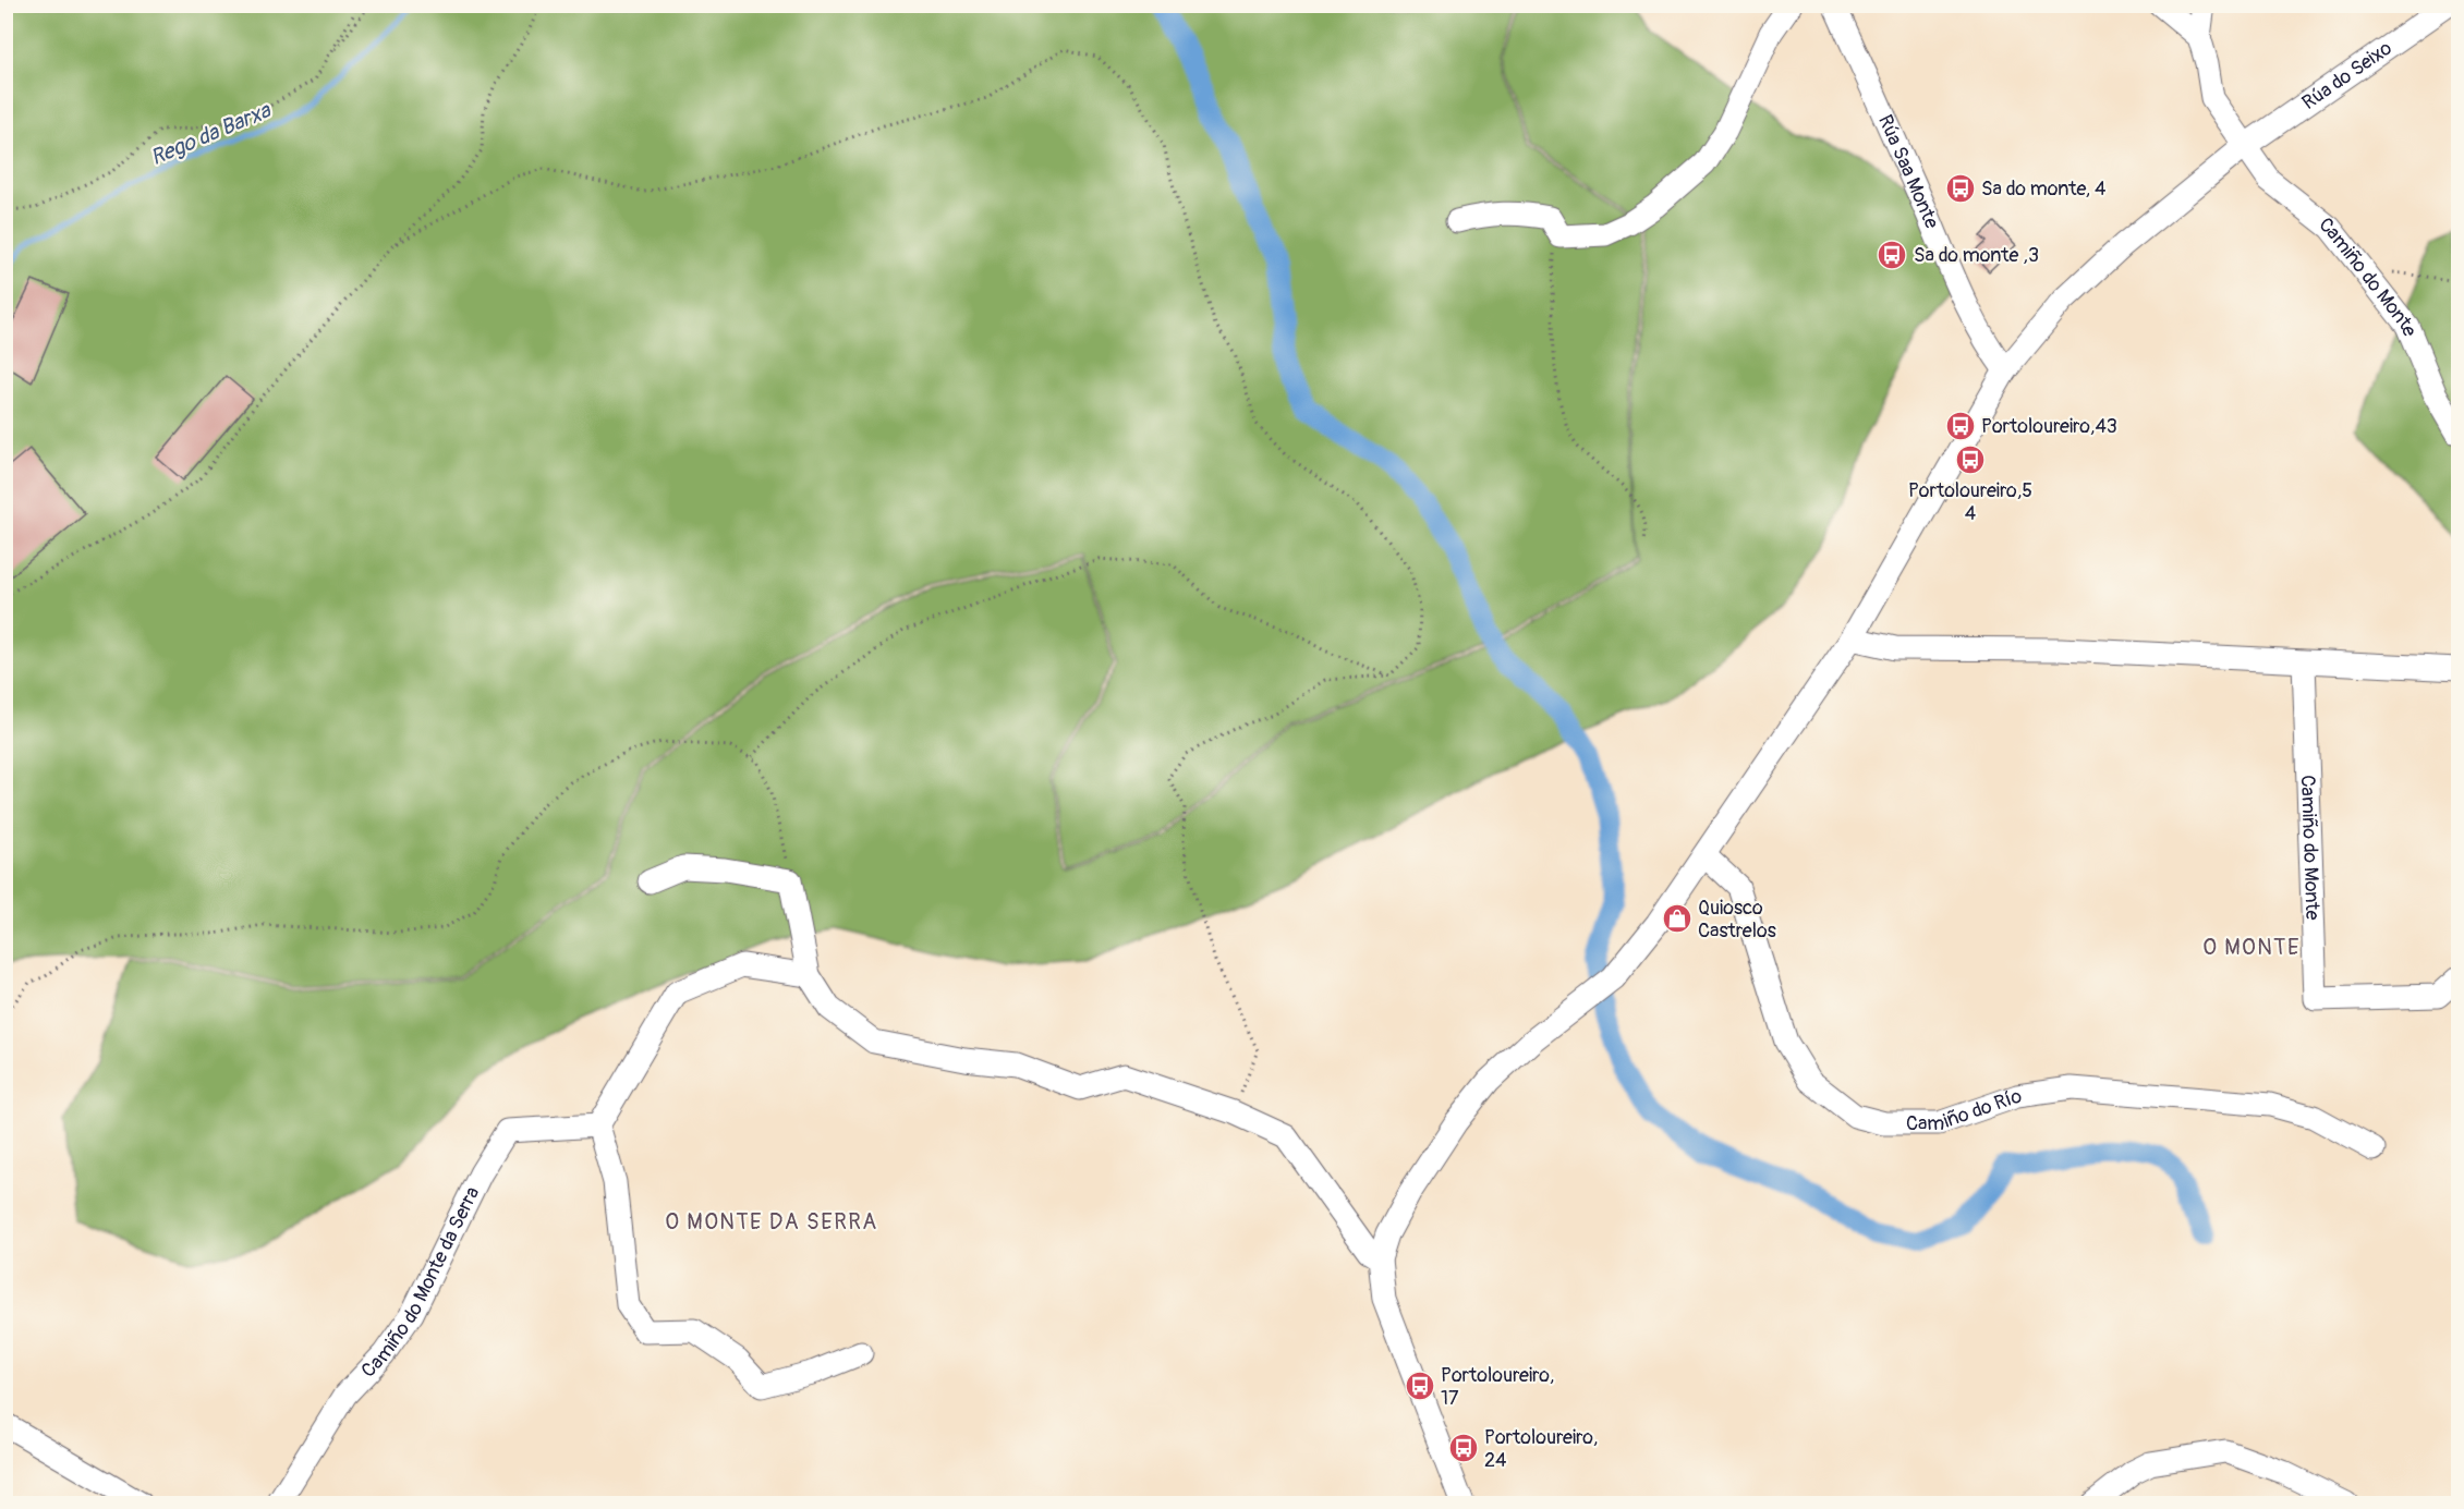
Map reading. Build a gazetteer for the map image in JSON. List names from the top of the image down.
{
  "streets": {
    "street": [
      "Rúa do Seixo",
      "Rúa Saa Monte",
      "Camiño do Monte",
      "Camiño do Río",
      "Camiño do Monte da Serra"
    ]
  },
  "crossings": [
    ["Rúa do Seixo", "Rúa Saa Monte"],
    ["Rúa do Seixo", "Camiño do Monte"],
    ["Rúa do Seixo", "Camiño do Río"]
  ],
  "districts": ["O MONTE", "O MONTE DA SERRA"],
  "water": ["Rego da Barxa"],
  "places": {
    "bus stop": [
      "Sa do monte, 4",
      "Sa do monte ,3",
      "Portoloureiro,43",
      "Portoloureiro,5 4",
      "Portoloureiro, 17",
      "Portoloureiro, 24"
    ],
    "shop": ["Quiosco Castrelos"]
  }
}
